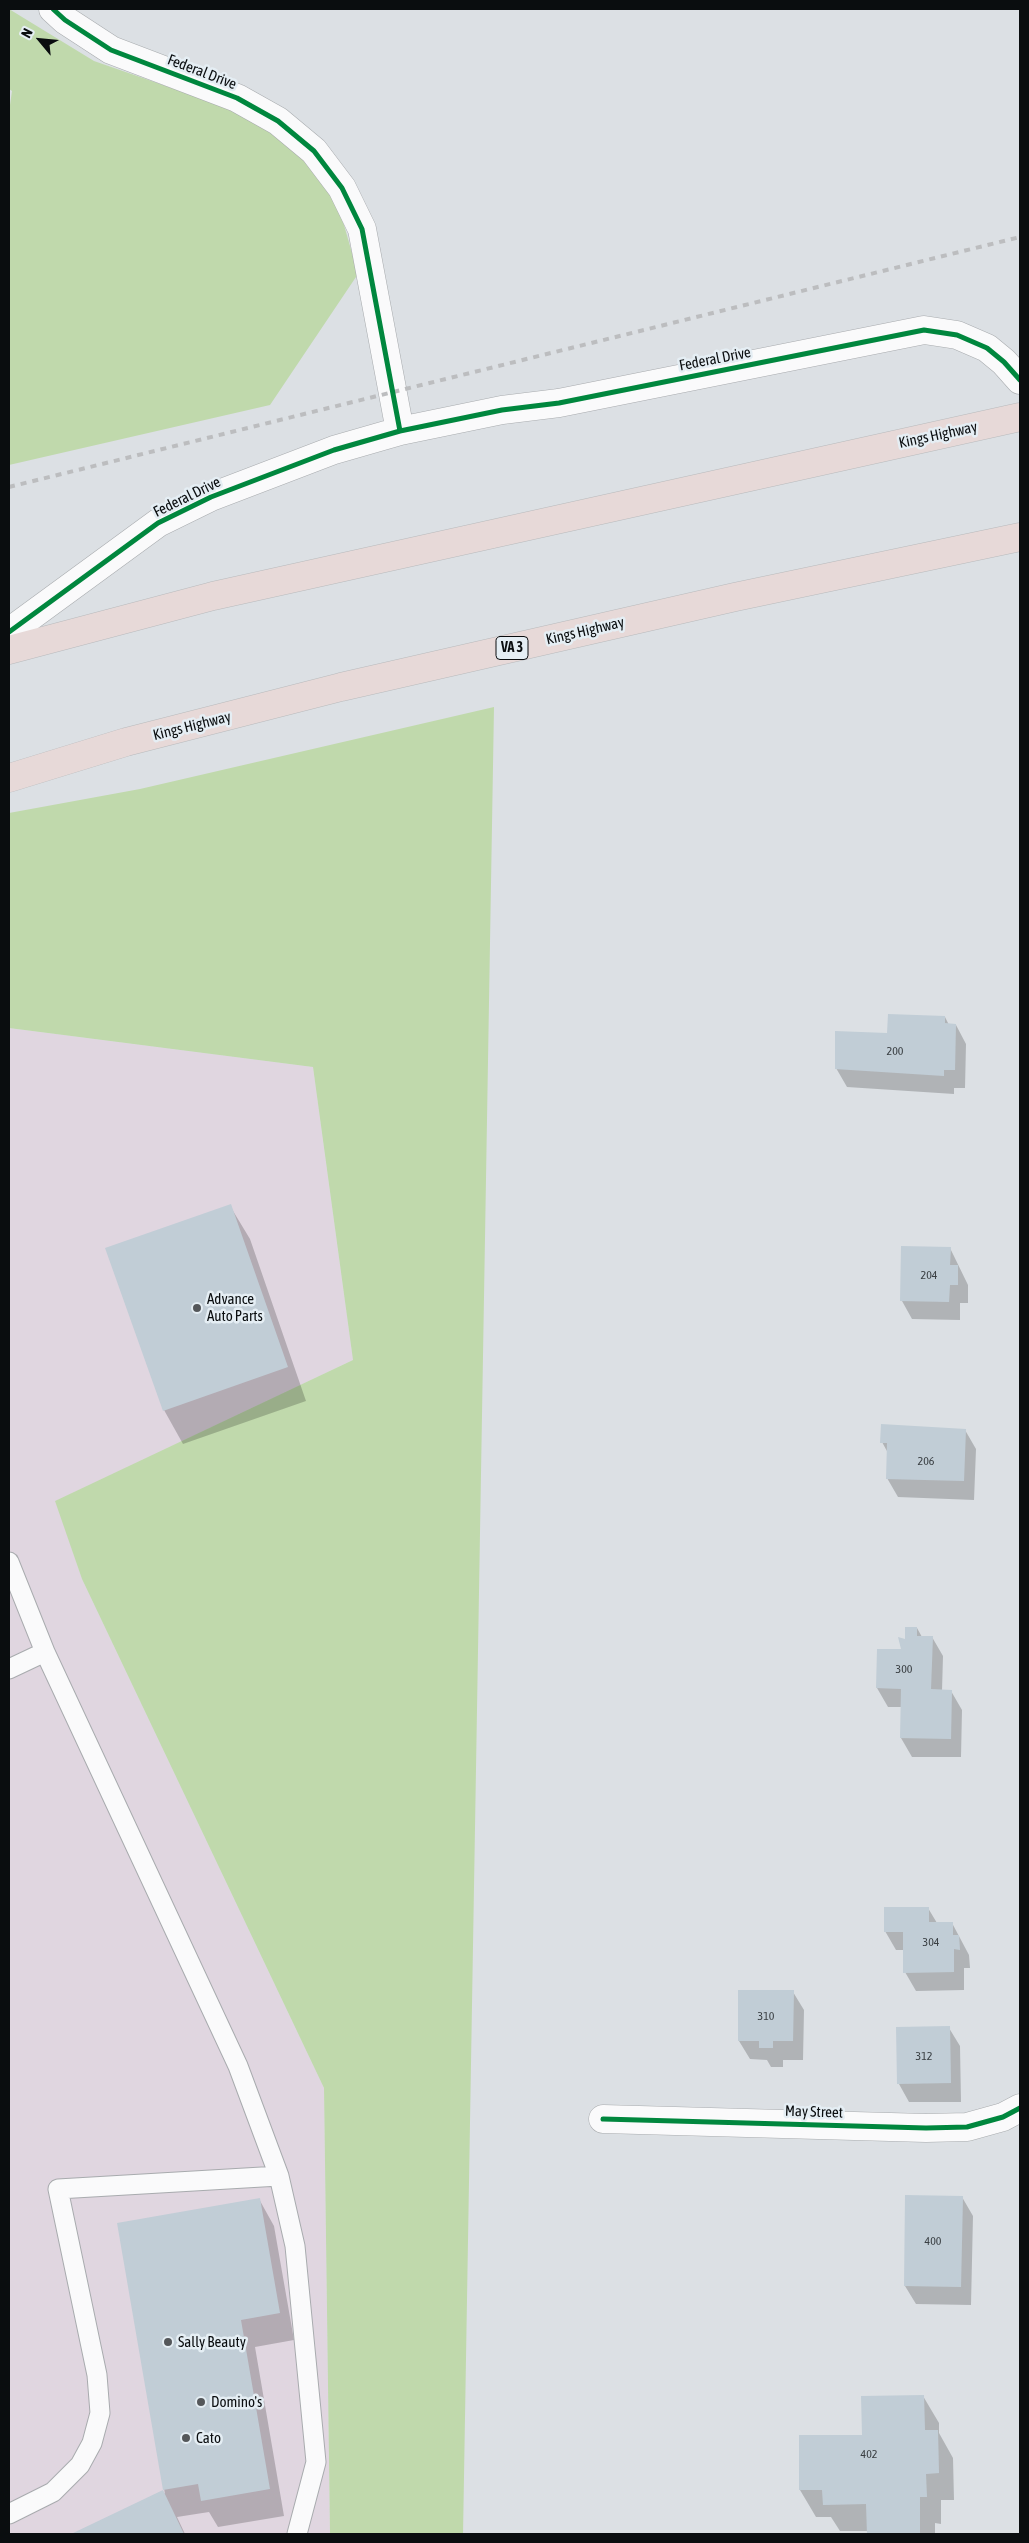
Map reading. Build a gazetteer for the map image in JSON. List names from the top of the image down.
{
  "streets": {
    "highway": ["Kings Highway", "VA 3"],
    "street": ["Federal Drive", "May Street"]
  },
  "places": [
    "Advance Auto Parts",
    "Sally Beauty",
    "Domino's",
    "Cato"
  ],
  "house_numbers": [
    "200",
    "204",
    "206",
    "300",
    "304",
    "310",
    "312",
    "400",
    "402"
  ],
  "north": "top left"
}
